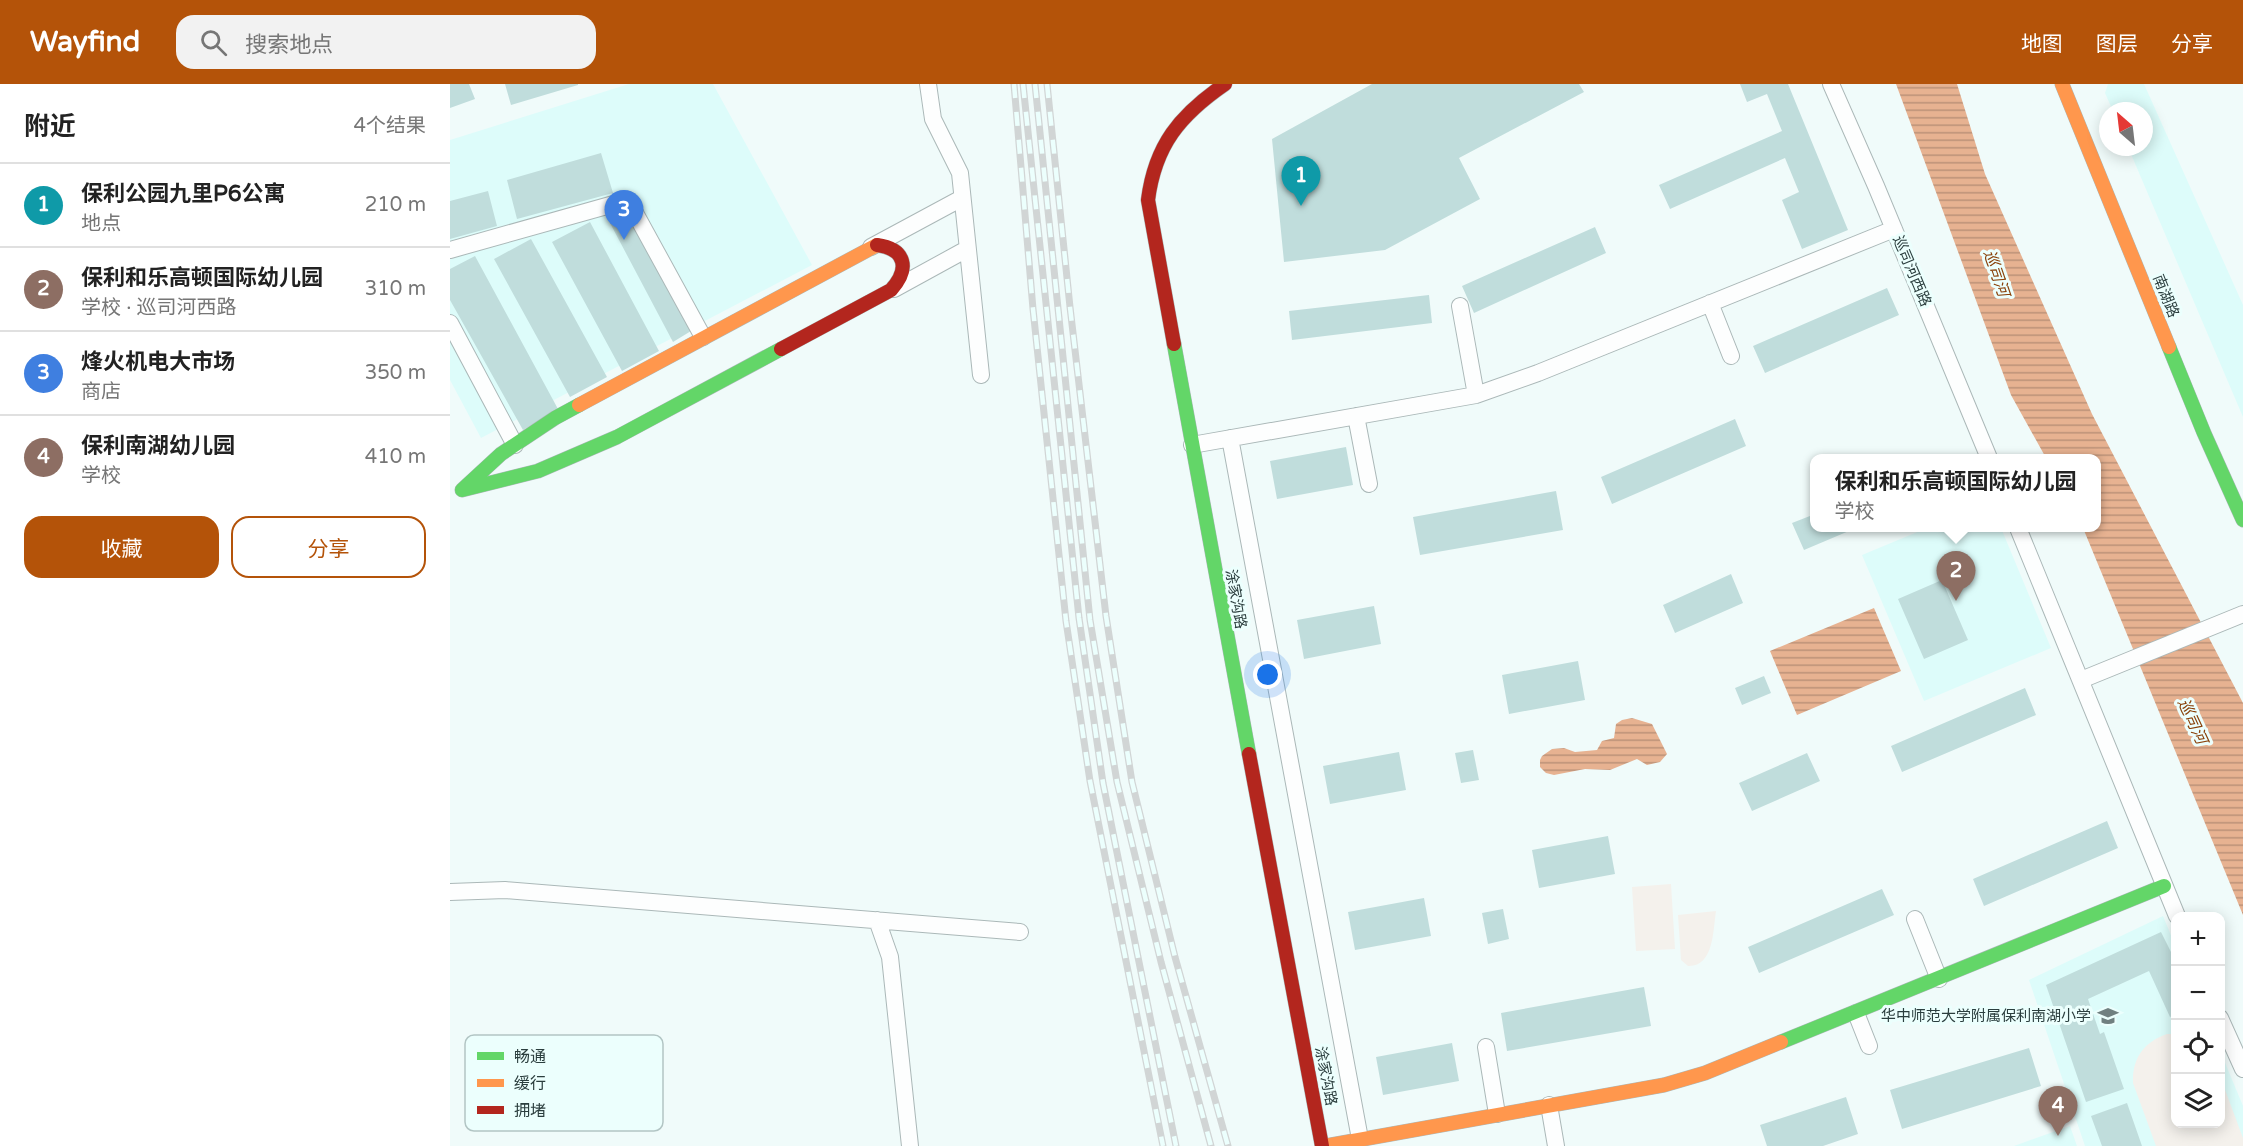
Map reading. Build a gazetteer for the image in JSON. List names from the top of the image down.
{
  "streets": {
    "street": ["巡司河西路", "南湖路", "涂家沟路"]
  },
  "water": ["巡司河"],
  "places": {
    "school or university": ["华中师范大学附属保利南湖小学"]
  },
  "legend": ["畅通", "缓行", "拥堵"],
  "north": "top left",
  "page": {
    "header": "Wayfind",
    "search": "搜索地点",
    "nav": ["地图", "图层", "分享"],
    "heading": ["附近", "4个结果"],
    "pins": [
      "1",
      "3",
      "2",
      "4"
    ],
    "list": [
      {
        "mark": "1",
        "name": "保利公园九里P6公寓",
        "note": "地点",
        "value": "210 m"
      },
      {
        "mark": "2",
        "name": "保利和乐高顿国际幼儿园",
        "note": "学校 · 巡司河西路",
        "value": "310 m"
      },
      {
        "mark": "3",
        "name": "烽火机电大市场",
        "note": "商店",
        "value": "350 m"
      },
      {
        "mark": "4",
        "name": "保利南湖幼儿园",
        "note": "学校",
        "value": "410 m"
      }
    ],
    "popup": ["保利和乐高顿国际幼儿园", "学校"],
    "buttons": ["收藏", "分享"],
    "map_buttons": ["+", "−"]
  }
}
